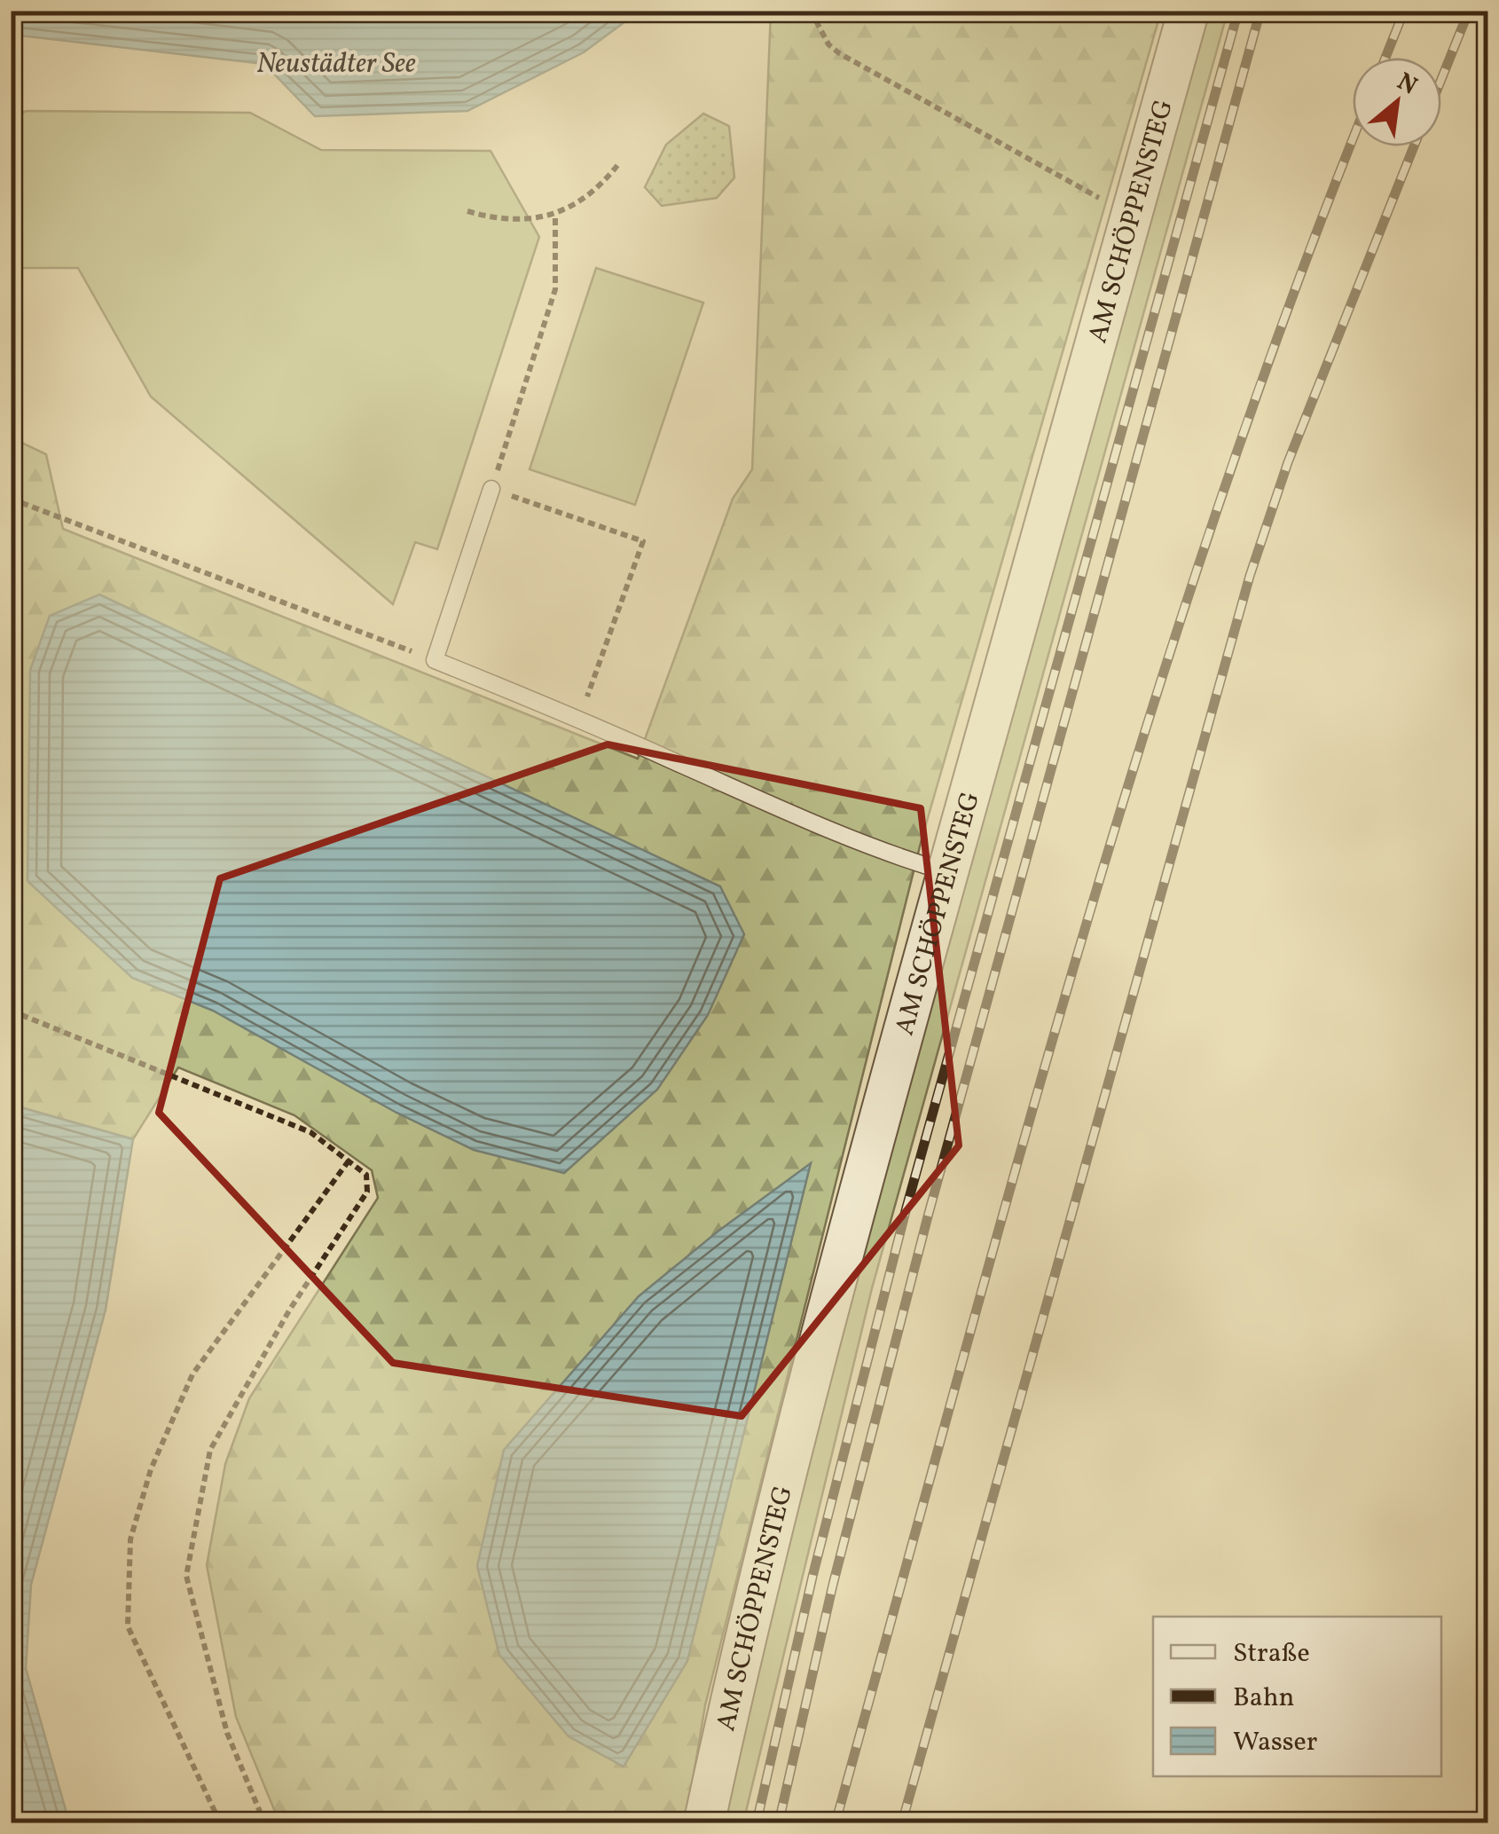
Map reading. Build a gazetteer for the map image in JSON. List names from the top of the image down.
{
  "streets": {
    "street": ["AM SCHÖPPENSTEG"]
  },
  "water": ["Neustädter See"],
  "legend": ["Straße", "Bahn", "Wasser"],
  "north": "top right"
}
